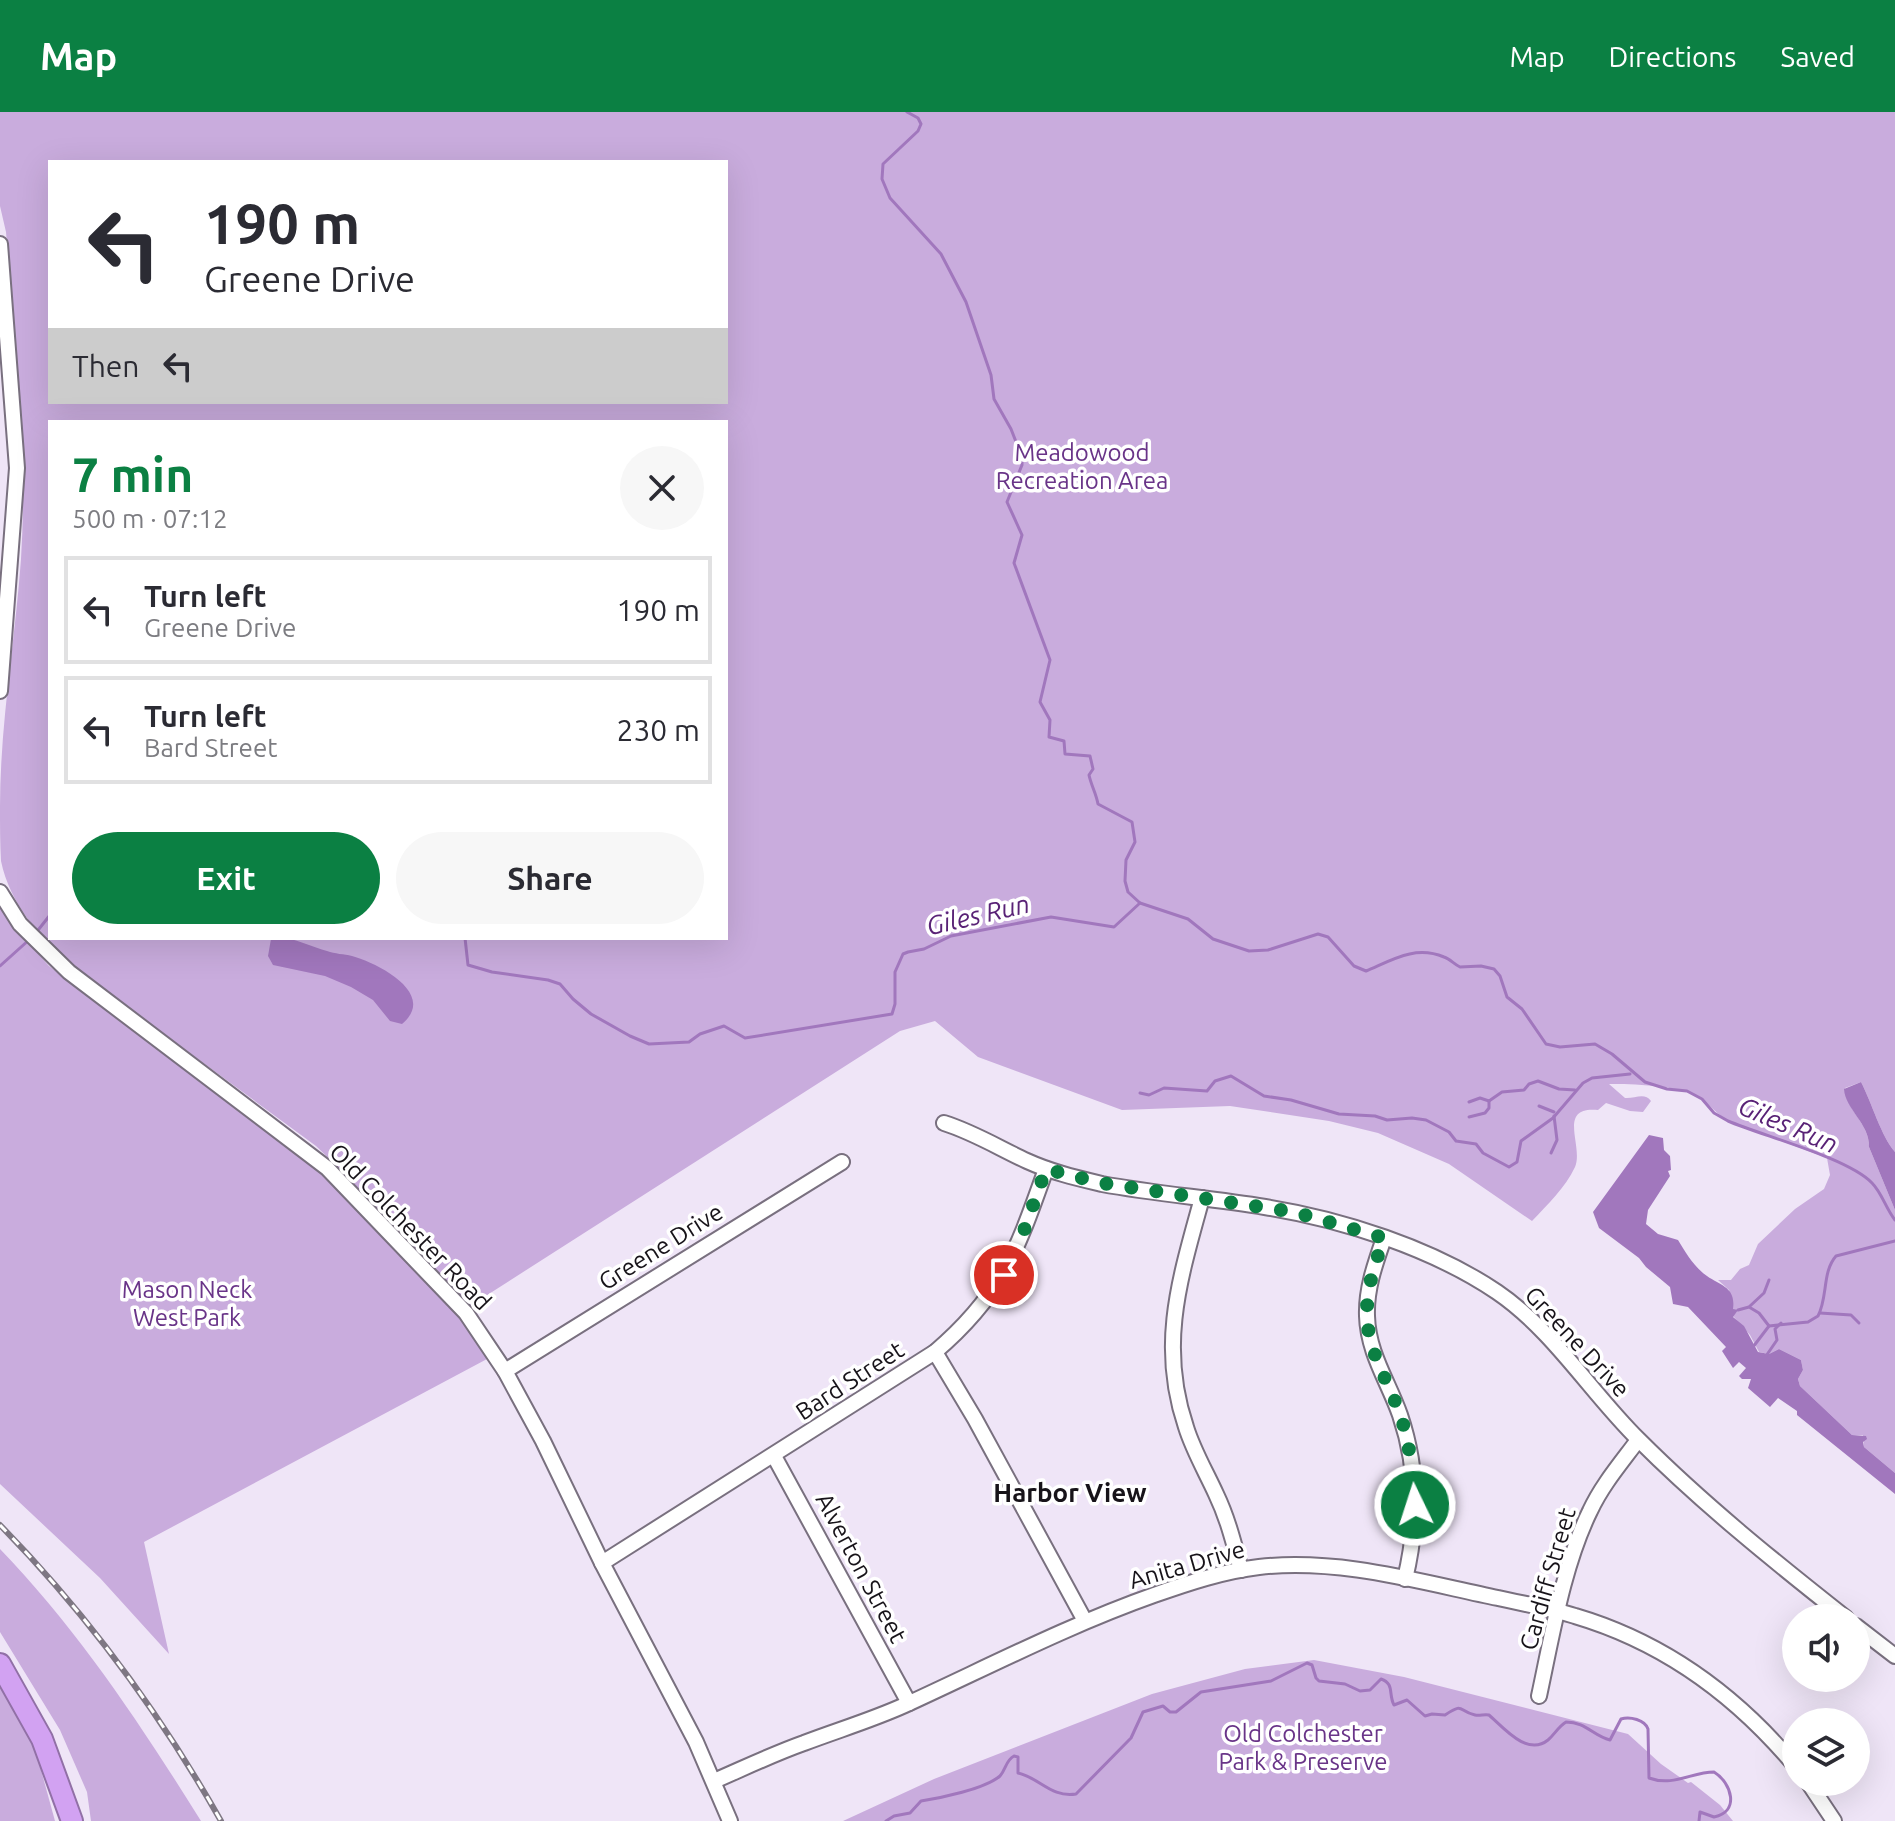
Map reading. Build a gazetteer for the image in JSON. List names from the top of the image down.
{
  "streets": {
    "street": [
      "Old Colchester Road",
      "Greene Drive",
      "Bard Street",
      "Anita Drive",
      "Alverton Street",
      "Cardiff Street"
    ]
  },
  "crossings": [
    ["Old Colchester Road", "Greene Drive"],
    ["Old Colchester Road", "Bard Street"],
    ["Old Colchester Road", "Anita Drive"],
    ["Greene Drive", "Bard Street"],
    ["Greene Drive", "Cardiff Street"],
    ["Bard Street", "Alverton Street"],
    ["Anita Drive", "Alverton Street"],
    ["Anita Drive", "Cardiff Street"]
  ],
  "districts": ["Harbor View"],
  "water": ["Giles Run"],
  "parks": ["Meadowood Recreation Area", "Mason Neck West Park", "Old Colchester Park & Preserve"],
  "page": {
    "header": "Map",
    "nav": ["Map", "Directions", "Saved"],
    "turn": ["190 m", "Greene Drive"],
    "then": "Then",
    "heading": ["7 min", "500 m · 07:12"],
    "list": [
      {
        "name": "Turn left",
        "note": "Greene Drive",
        "value": "190 m"
      },
      {
        "name": "Turn left",
        "note": "Bard Street",
        "value": "230 m"
      }
    ],
    "buttons": ["Exit", "Share"]
  }
}
